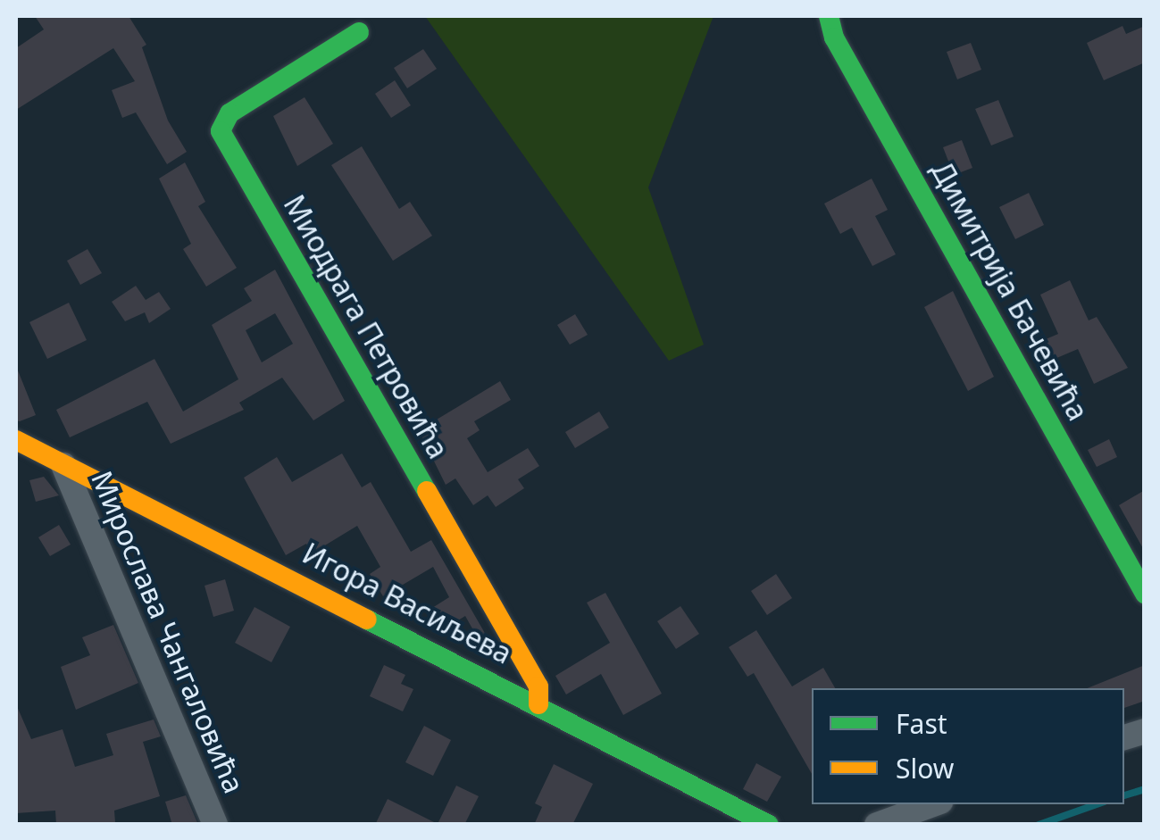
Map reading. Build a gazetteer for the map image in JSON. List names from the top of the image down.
{
  "streets": {
    "street": [
      "Димитрија Бачевића",
      "Миодрага Петровића",
      "Игора Васиљева",
      "Мирослава Чангаловића"
    ]
  },
  "crossings": [
    ["Миодрага Петровића", "Игора Васиљева"],
    ["Игора Васиљева", "Мирослава Чангаловића"]
  ],
  "legend": ["Fast", "Slow"]
}
